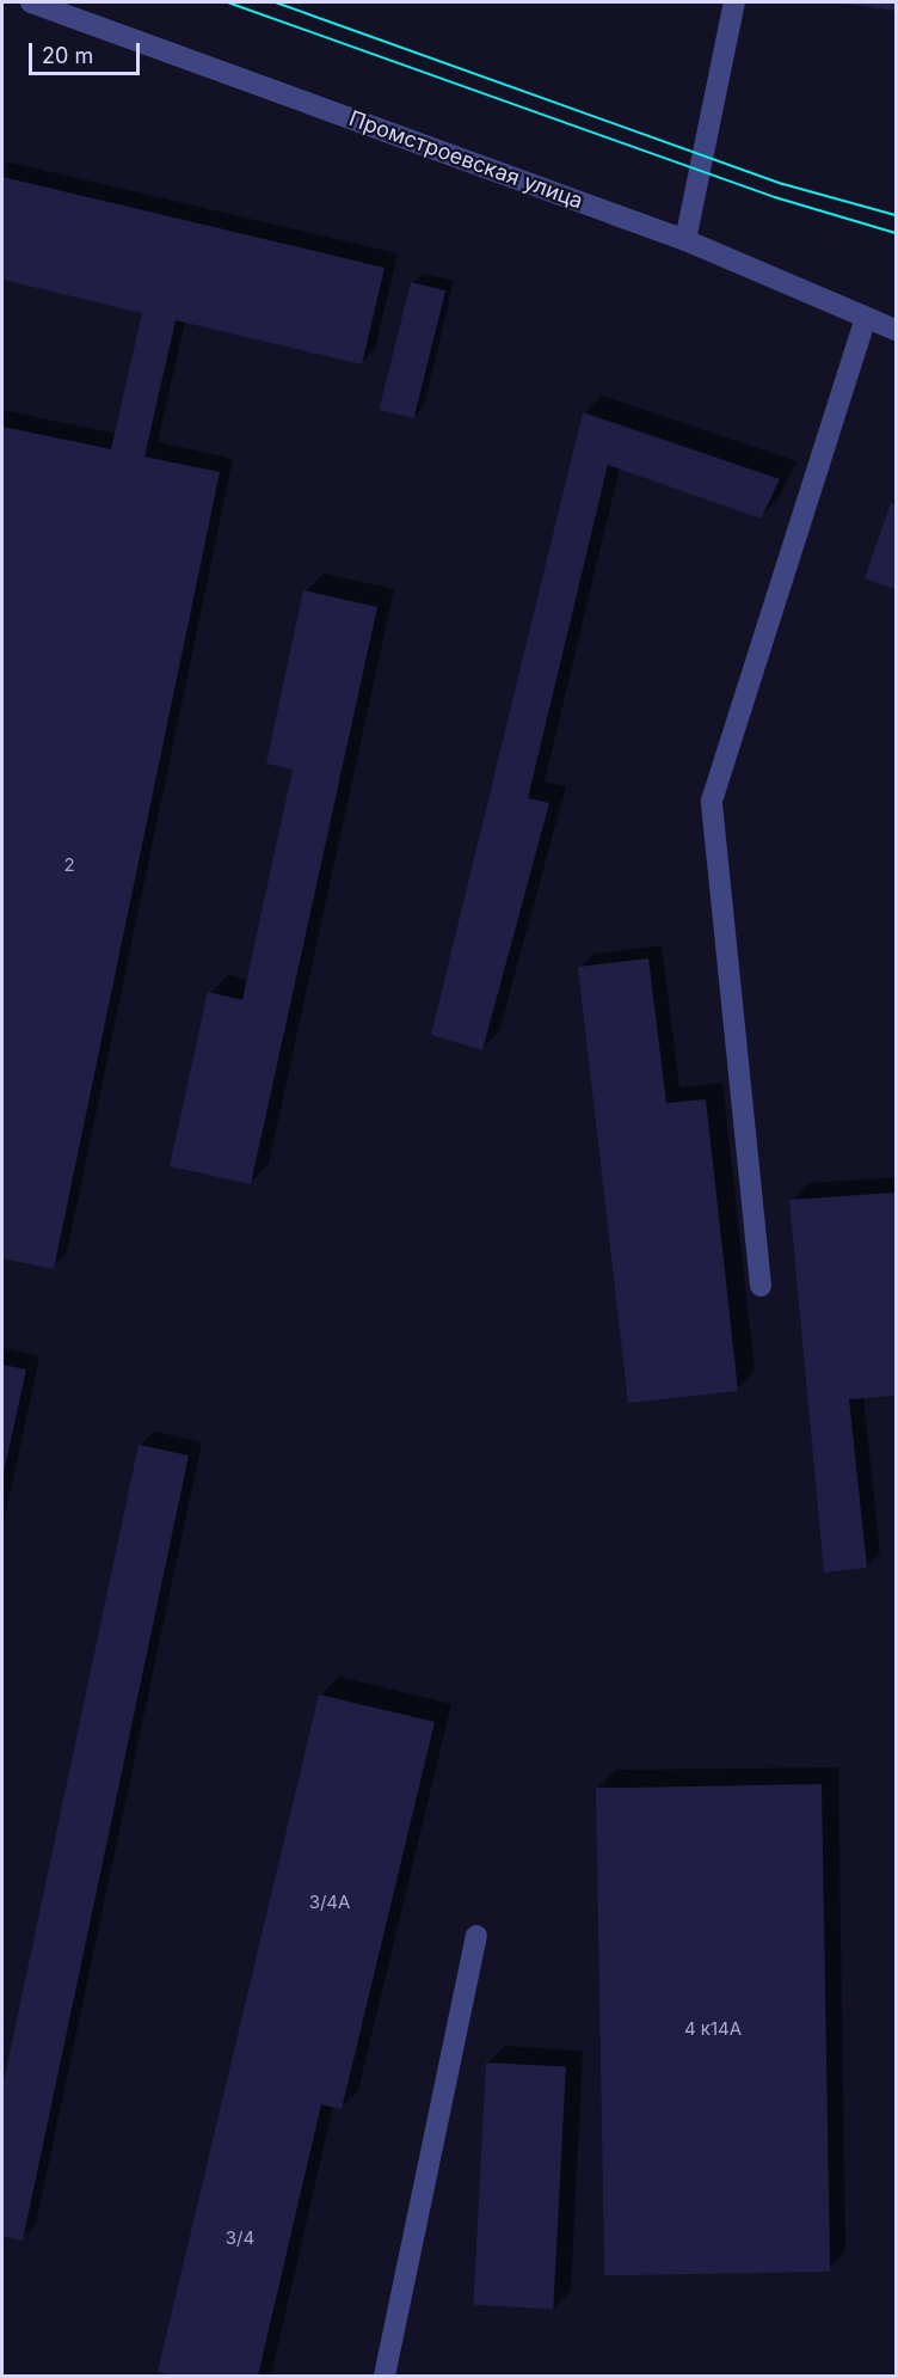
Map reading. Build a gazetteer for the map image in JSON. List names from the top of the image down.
{
  "streets": {
    "street": ["Промстроевская улица"]
  },
  "house_numbers": [
    "2",
    "3/4А",
    "4 к14А",
    "3/4"
  ],
  "scale_bar": "20 m"
}
